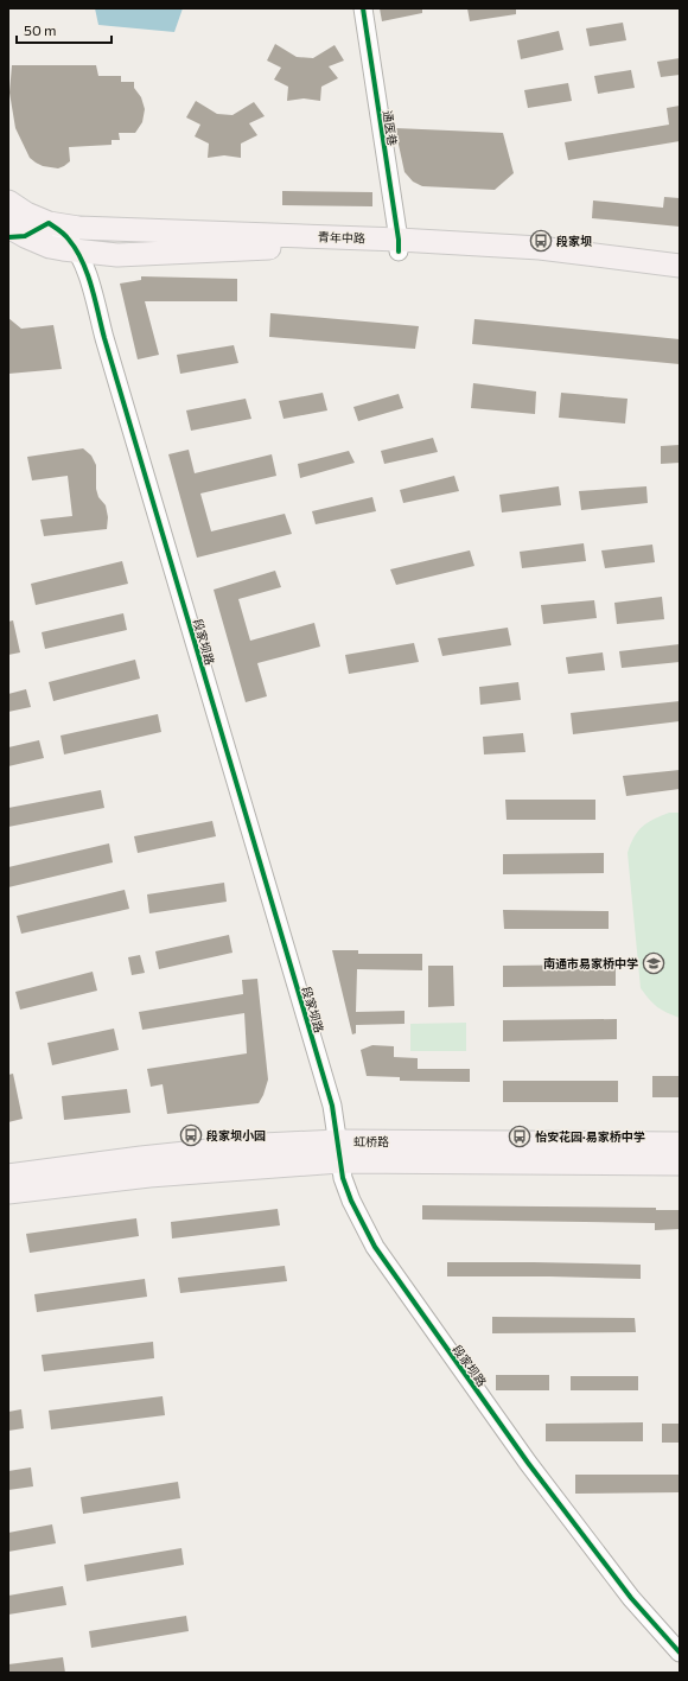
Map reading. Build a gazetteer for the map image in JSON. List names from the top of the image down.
{
  "streets": {
    "main road": ["青年中路", "虹桥路"],
    "street": ["通医巷", "段家坝路"]
  },
  "crossings": [
    ["通医巷", "青年中路"],
    ["青年中路", "段家坝路"],
    ["段家坝路", "虹桥路"]
  ],
  "places": {
    "bus stop": ["段家坝", "段家坝小园", "怡安花园·易家桥中学"],
    "school or university": ["南通市易家桥中学"]
  },
  "scale_bar": "50 m"
}
